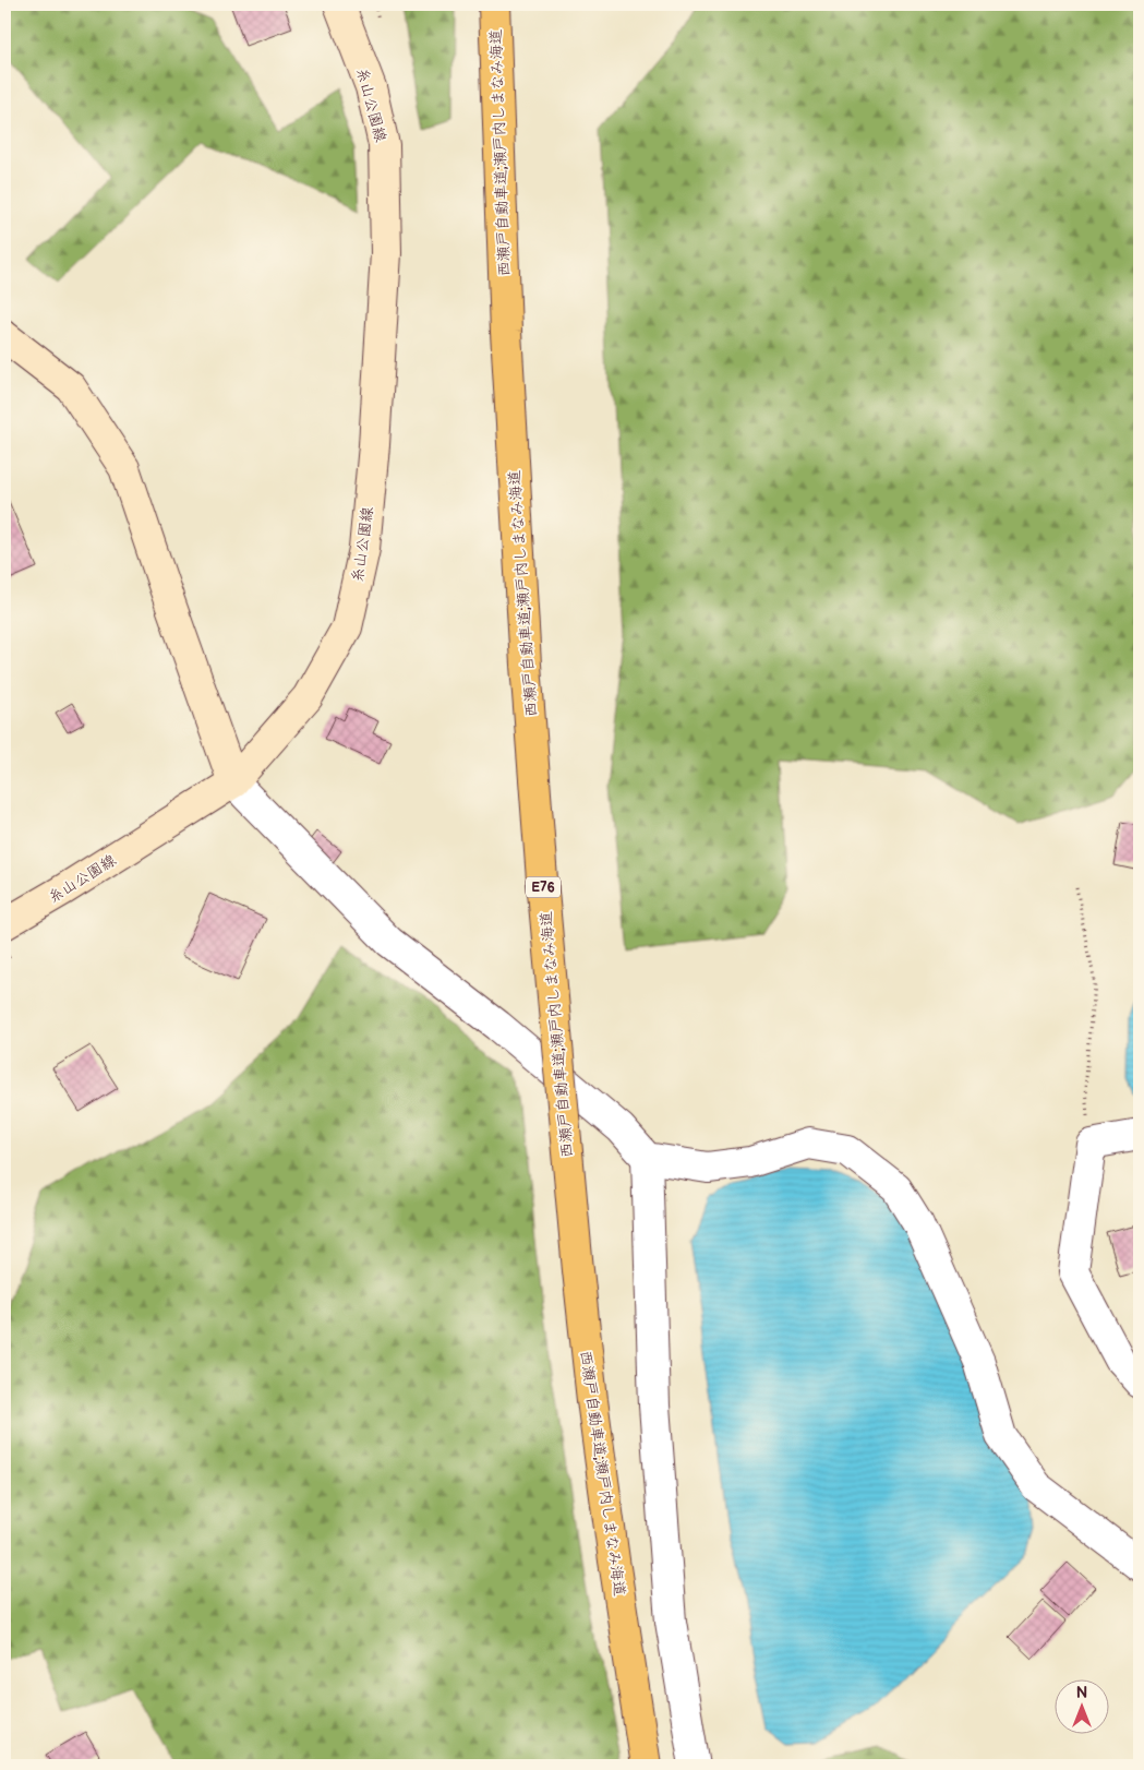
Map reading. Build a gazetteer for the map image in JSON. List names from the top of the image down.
{
  "streets": {
    "highway": ["西瀬戸自動車道;瀬戸内しまなみ海道", "E76"],
    "main road": ["糸山公園線"]
  },
  "north": "top"
}
